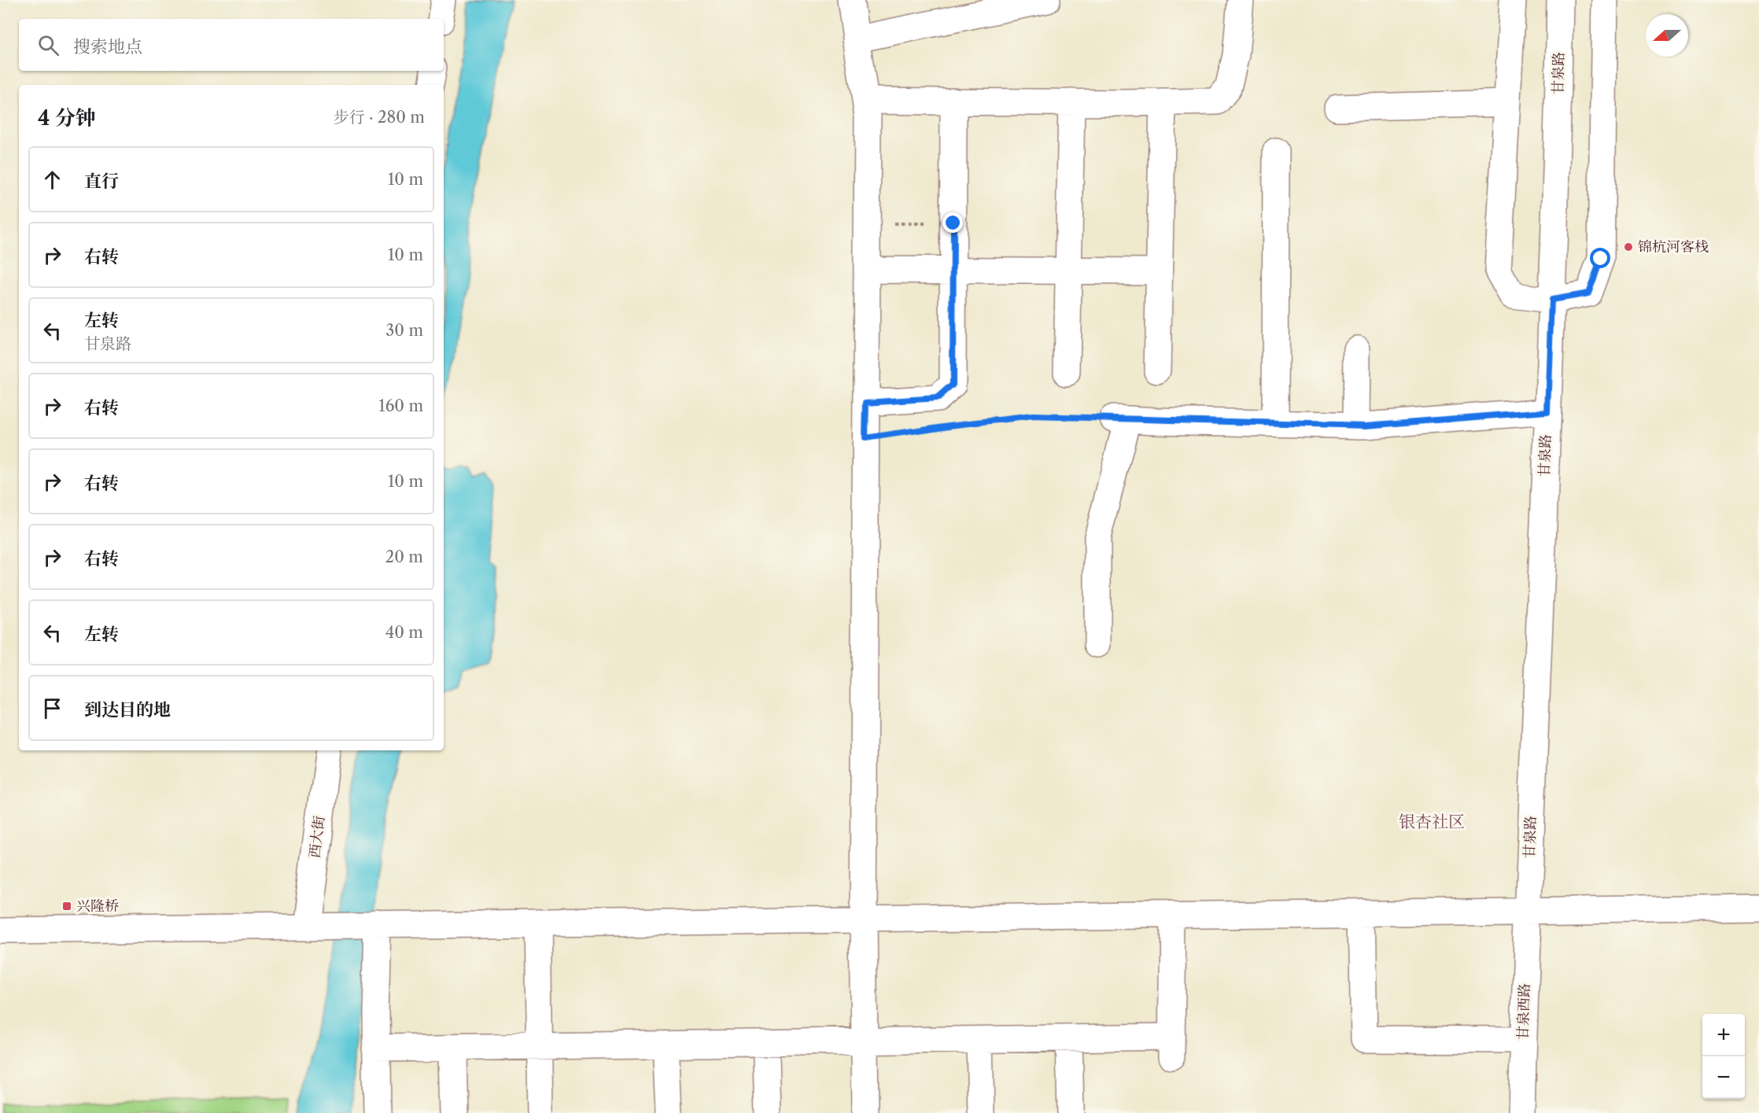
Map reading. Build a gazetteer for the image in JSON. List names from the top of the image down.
{
  "streets": {
    "street": ["甘泉路", "西大街", "甘泉西路"]
  },
  "crossings": [
    ["甘泉路", "甘泉西路"]
  ],
  "districts": ["银杏社区"],
  "places": {
    "other": ["锦杭河客栈"],
    "transit": ["兴隆桥"]
  },
  "north": "left",
  "page": {
    "search": "搜索地点",
    "heading": ["4 分钟", "步行 · 280 m"],
    "list": [
      ["直行", "10 m"],
      ["右转", "10 m"],
      ["左转", "甘泉路", "30 m"],
      ["右转", "160 m"],
      ["右转", "10 m"],
      ["右转", "20 m"],
      ["左转", "40 m"],
      "到达目的地"
    ],
    "map_buttons": ["+", "−"]
  }
}
